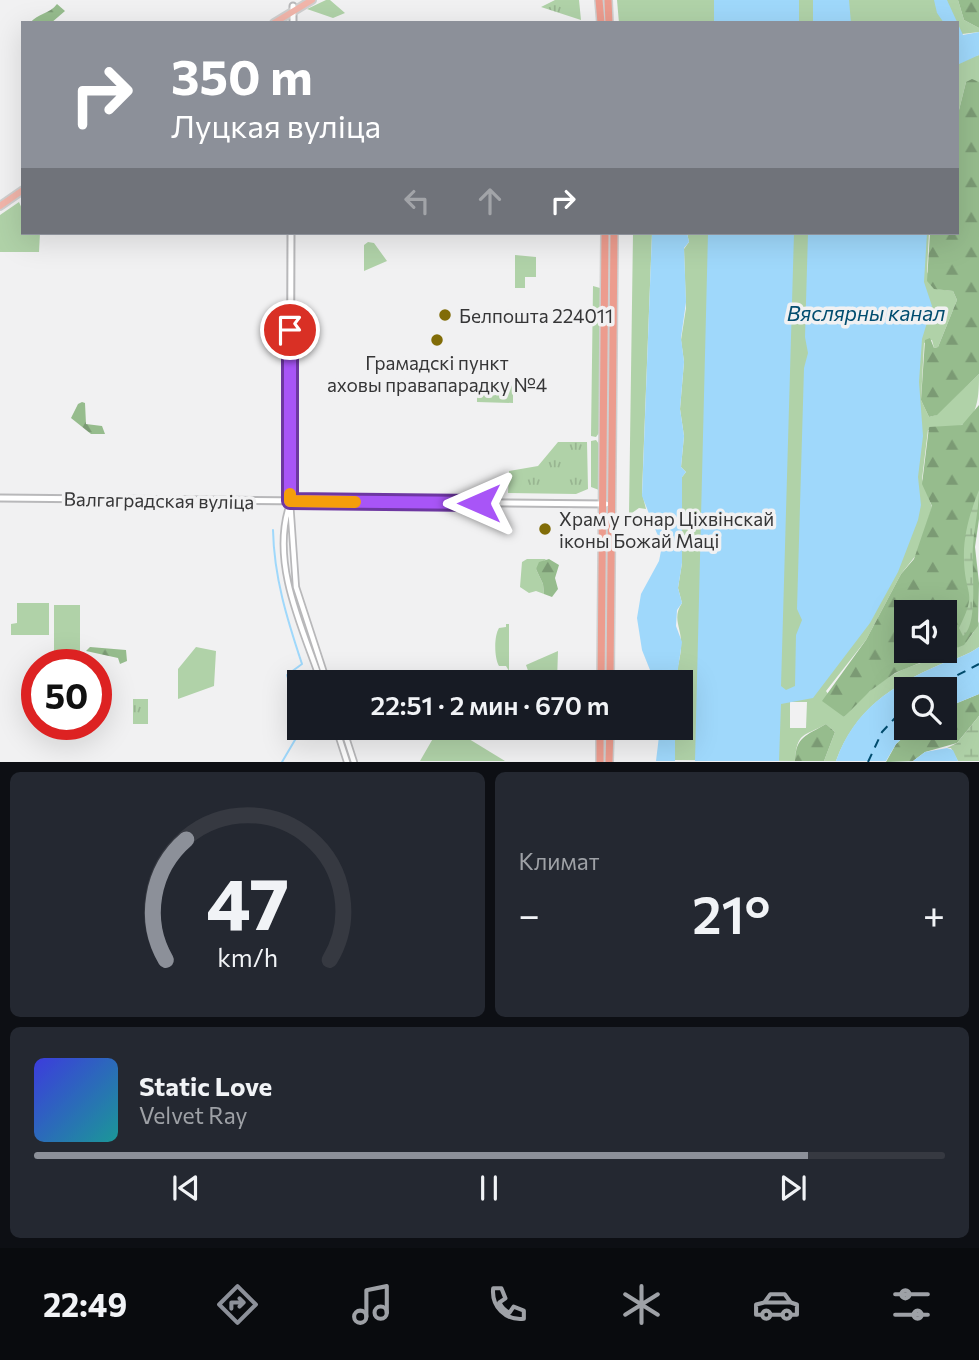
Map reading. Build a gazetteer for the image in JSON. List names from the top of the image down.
{
  "streets": {
    "main road": ["Валгаградская вуліца"]
  },
  "water": ["Вяслярны канал"],
  "places": ["Белпошта 224011", "Грамадскі пункт аховы правапарадку №4", "Храм у гонар Ціхвінскай іконы Божай Маці"],
  "page": {
    "turn": ["350 m", "Луцкая вуліца"],
    "limit": "50",
    "trip": "22:51 · 2 мин · 670 m",
    "tile": "Климат",
    "heat": ["−", "21°", "+"],
    "song": ["Static Love", "Velvet Ray"],
    "tabs": "22:49",
    "gauge": ["47", "km/h"]
  }
}
